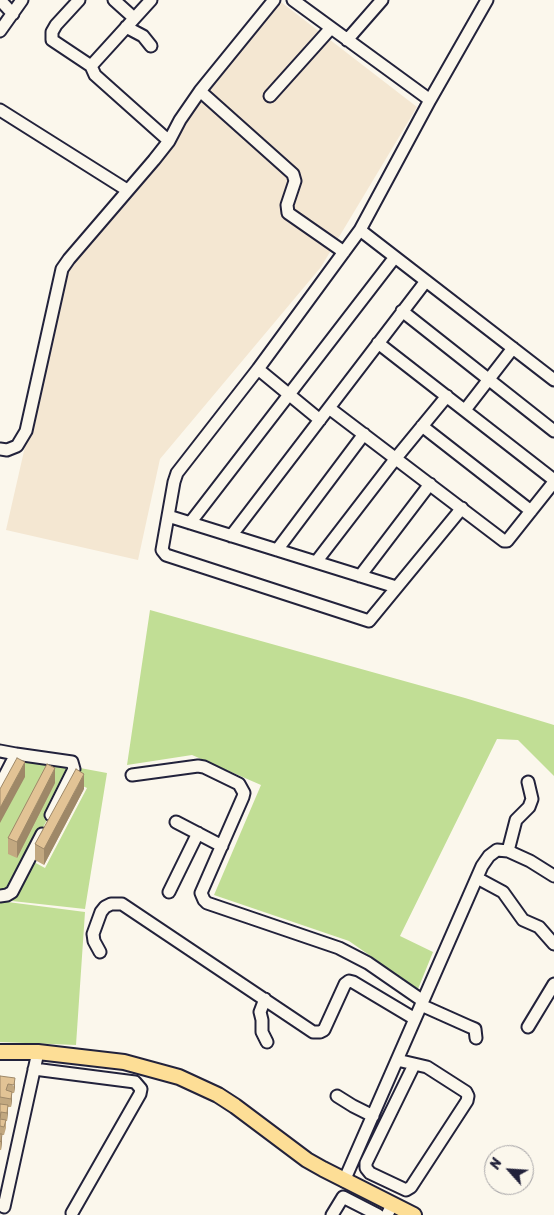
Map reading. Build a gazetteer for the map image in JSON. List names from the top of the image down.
{
  "north": "top left"
}
